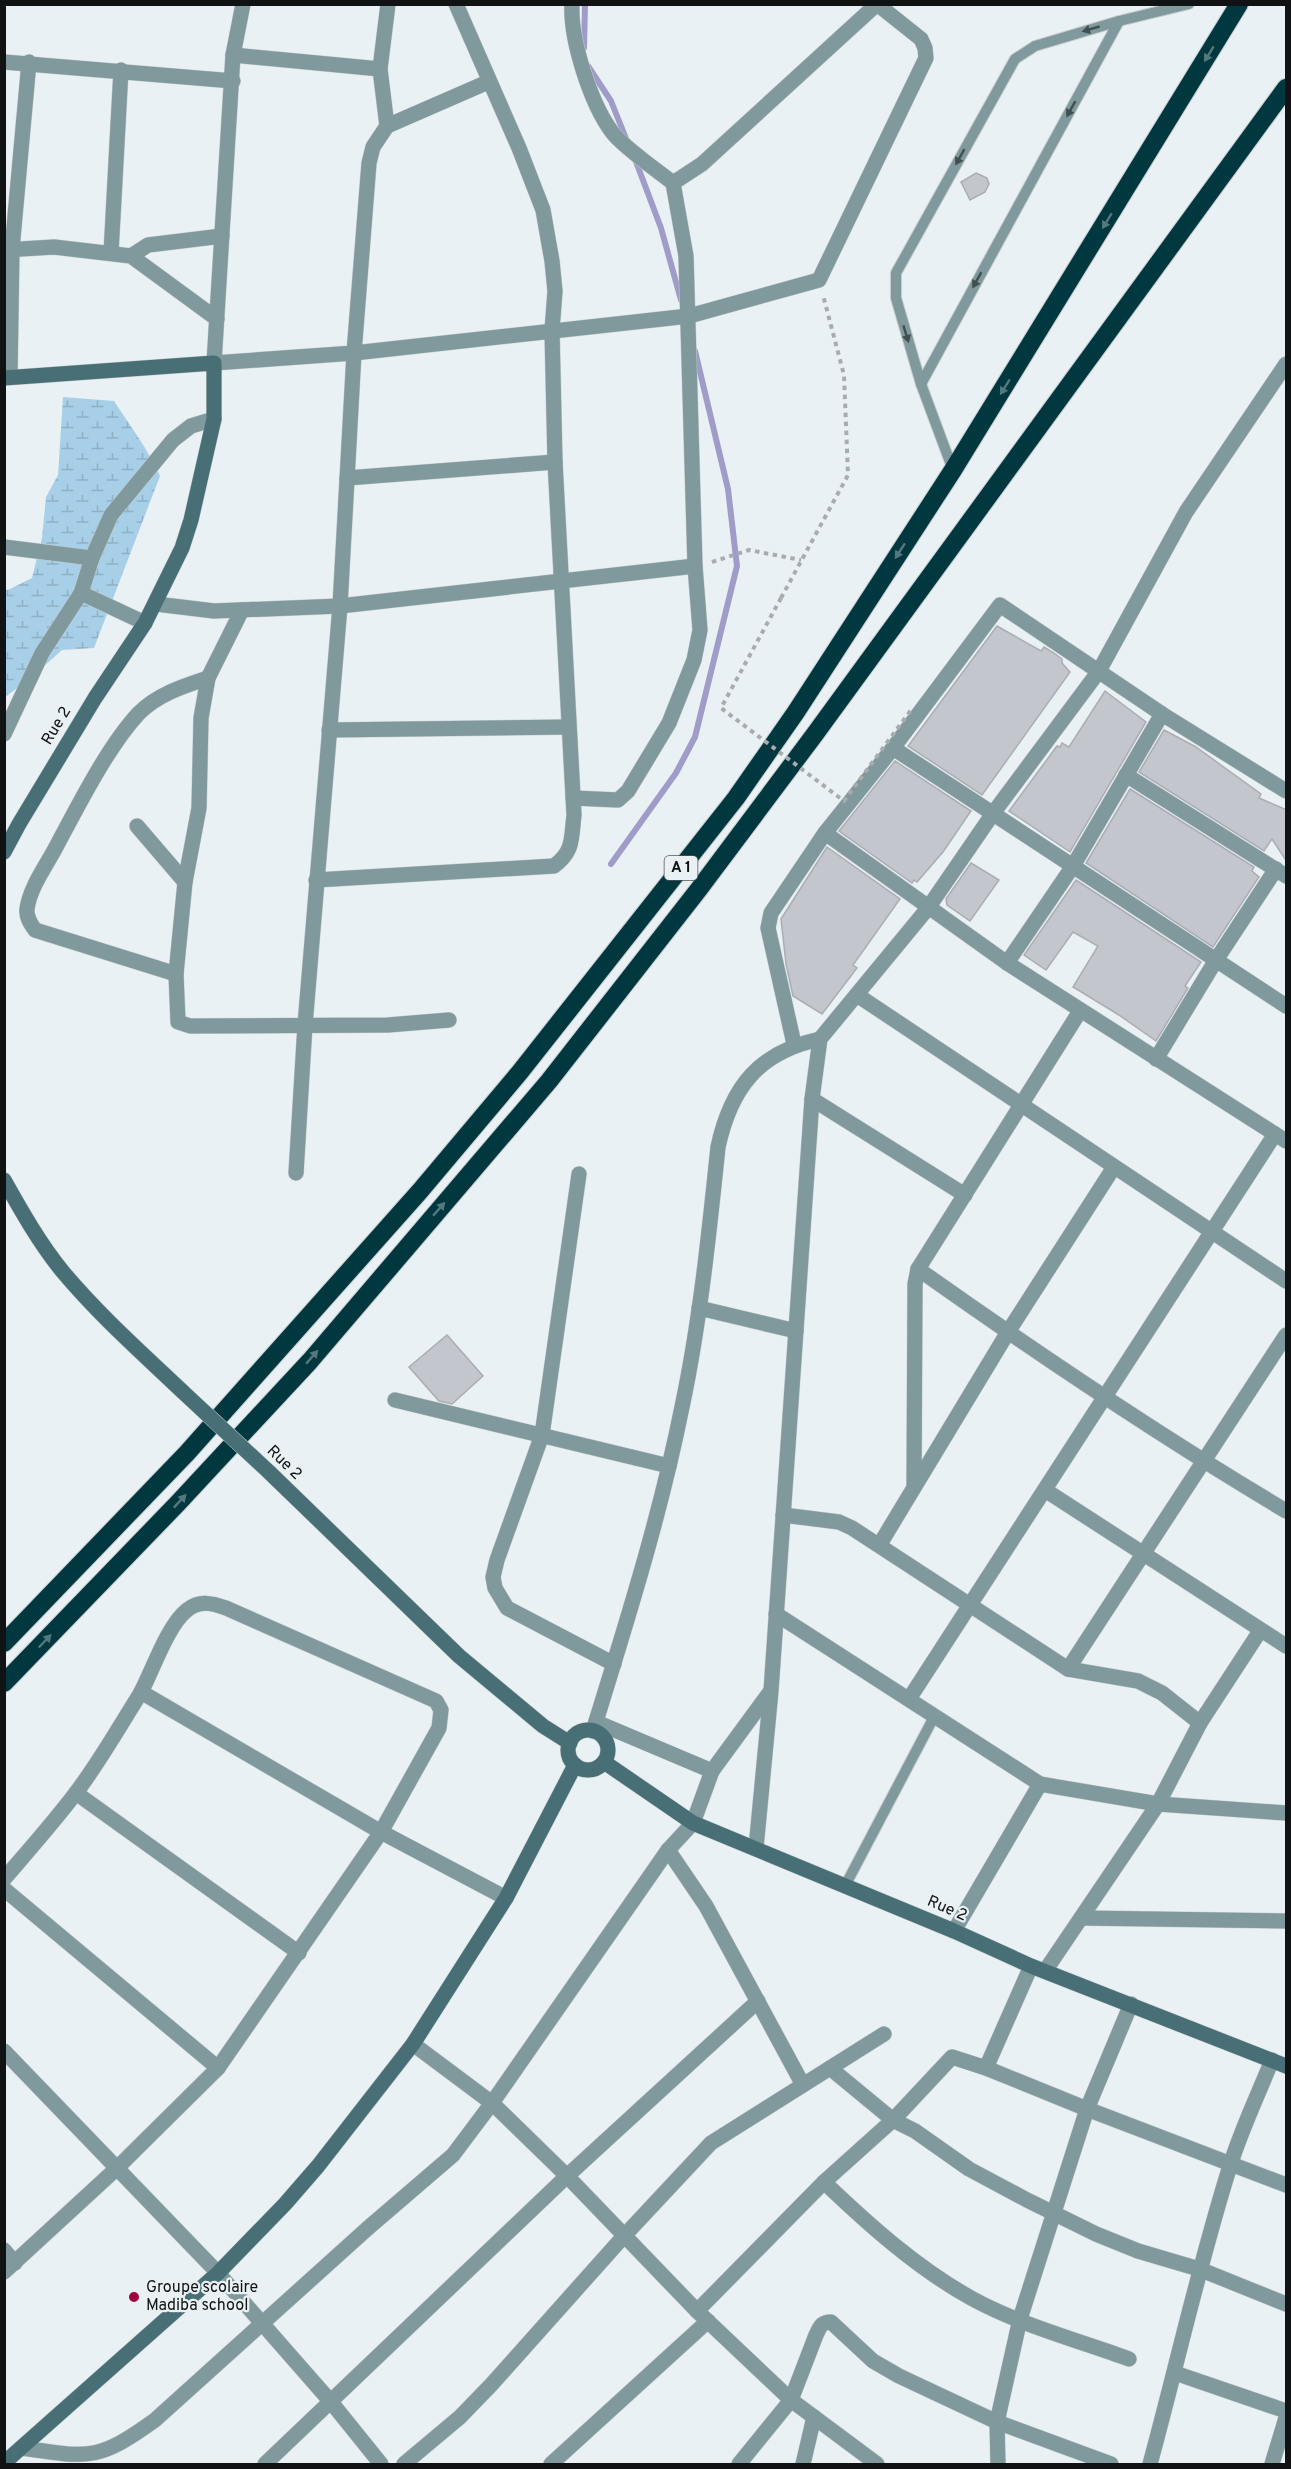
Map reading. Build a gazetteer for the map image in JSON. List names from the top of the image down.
{
  "streets": {
    "highway": ["A 1"],
    "street": ["Rue 2"]
  },
  "places": ["Groupe scolaire Madiba school"]
}
